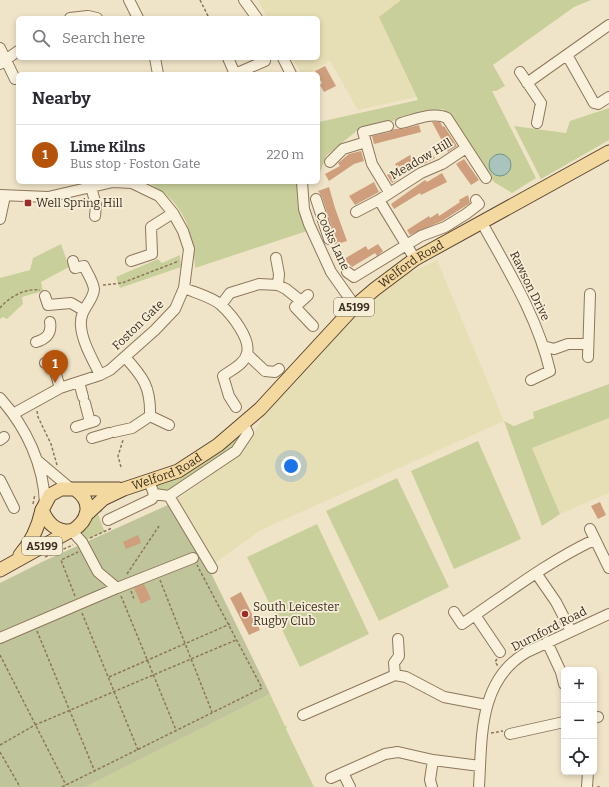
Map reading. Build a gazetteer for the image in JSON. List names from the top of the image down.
{
  "streets": {
    "main road": ["Welford Road", "A5199"],
    "street": [
      "Meadow Hill",
      "Cooks Lane",
      "Rawson Drive",
      "Foston Gate",
      "Durnford Road"
    ]
  },
  "crossings": [
    ["Cooks Lane", "Welford Road"],
    ["Welford Road", "Rawson Drive"],
    ["Welford Road", "A5199"]
  ],
  "places": {
    "transit": ["Well Spring Hill"],
    "other": ["South Leicester Rugby Club"]
  },
  "page": {
    "search": "Search here",
    "heading": "Nearby",
    "list": [
      {
        "mark": "1",
        "name": "Lime Kilns",
        "note": "Bus stop · Foston Gate",
        "value": "220 m"
      }
    ],
    "pins": "1",
    "map_buttons": ["+", "−"]
  }
}
